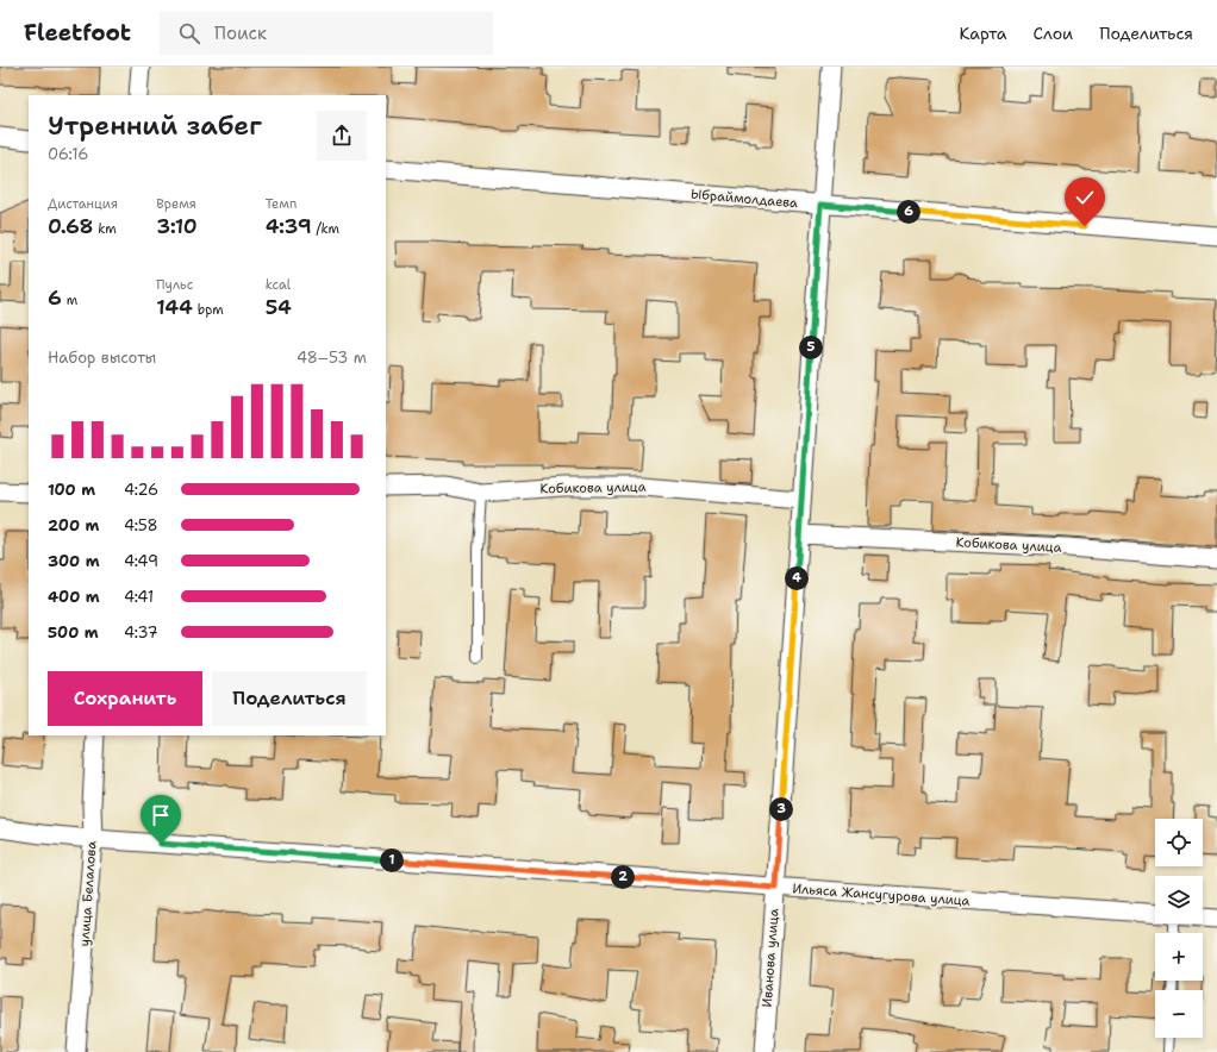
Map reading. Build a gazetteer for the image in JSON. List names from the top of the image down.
{
  "streets": {
    "street": [
      "Ыбраймолдаева",
      "Кобикова улица",
      "улица Белалова",
      "Ильяса Жансугурова улица",
      "Иванова улица"
    ]
  },
  "crossings": [
    ["Ыбраймолдаева", "Иванова улица"],
    ["Кобикова улица", "Иванова улица"],
    ["улица Белалова", "Ильяса Жансугурова улица"],
    ["Ильяса Жансугурова улица", "Иванова улица"]
  ],
  "page": {
    "header": "Fleetfoot",
    "search": "Поиск",
    "nav": ["Карта", "Слои", "Поделиться"],
    "heading": ["Утренний забег", "06:16"],
    "stats": [
      ["Дистанция", "0.68 km"],
      ["Время", "3:10"],
      ["Темп", "4:39 /km"],
      ["6 m"],
      ["Пульс", "144 bpm"],
      ["kcal", "54"]
    ],
    "pins": [
      "6",
      "5",
      "4",
      "3",
      "1",
      "2"
    ],
    "chart": ["Набор высоты", "48–53 m"],
    "list": [
      {
        "name": "100 m",
        "note": "4:26"
      },
      {
        "name": "200 m",
        "note": "4:58"
      },
      {
        "name": "300 m",
        "note": "4:49"
      },
      {
        "name": "400 m",
        "note": "4:41"
      },
      {
        "name": "500 m",
        "note": "4:37"
      }
    ],
    "buttons": ["Сохранить", "Поделиться"],
    "map_buttons": ["+", "−"]
  }
}
